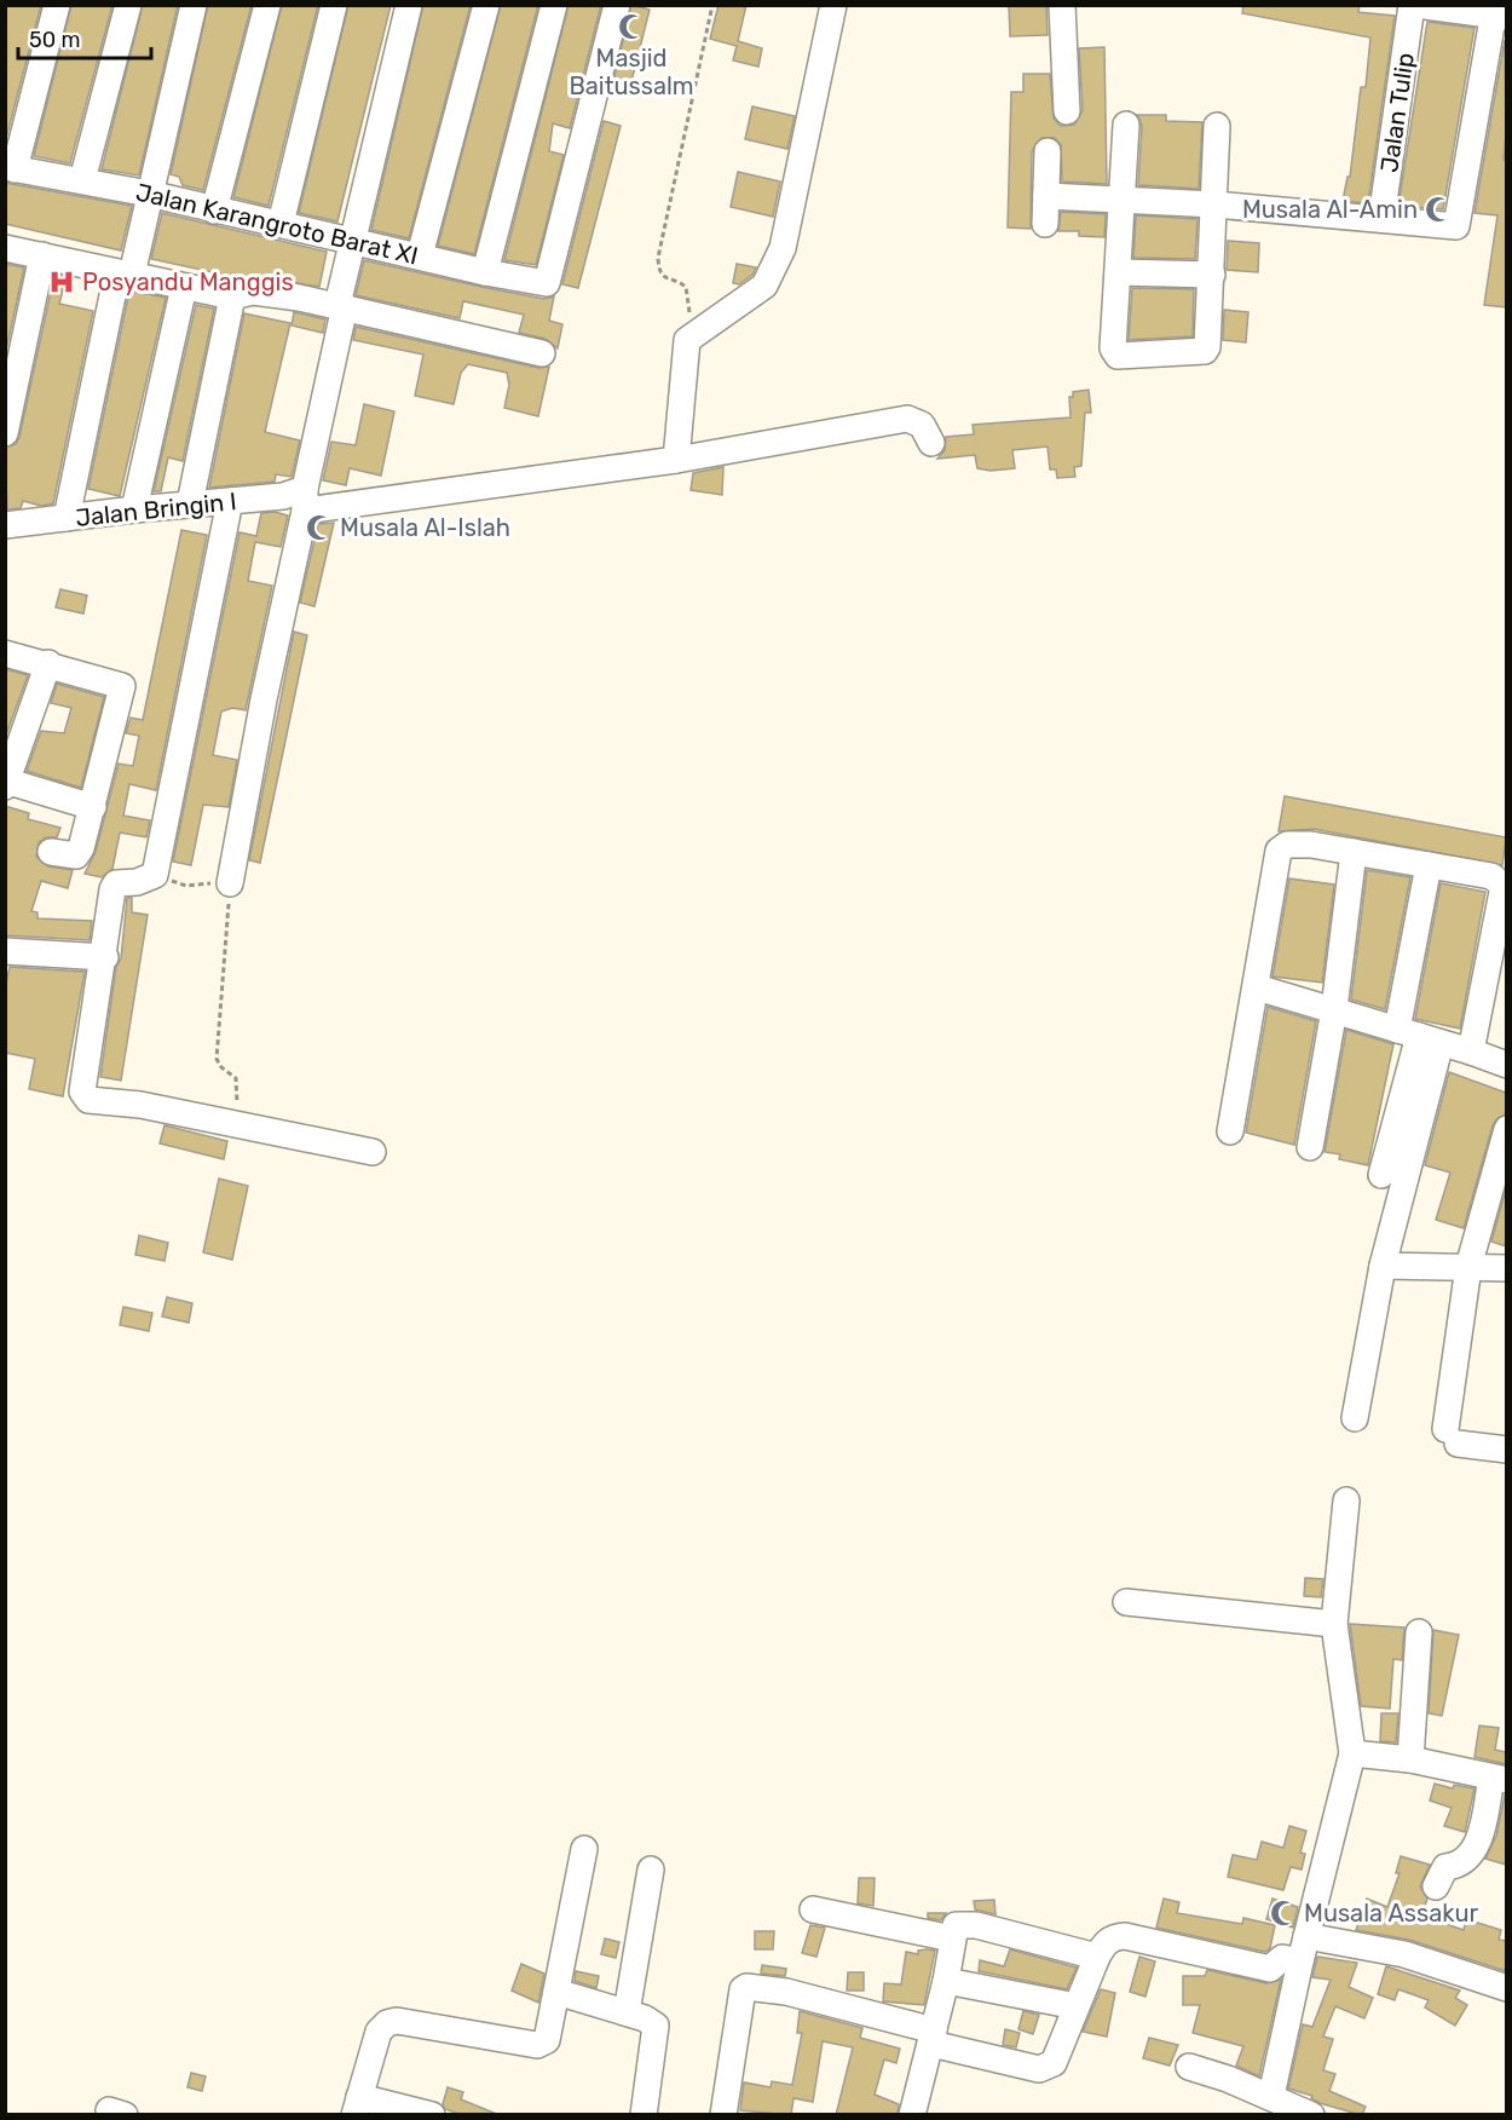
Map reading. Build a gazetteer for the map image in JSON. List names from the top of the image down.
{
  "streets": {
    "street": ["Jalan Tulip", "Jalan Karangroto Barat XI", "Jalan Bringin I"]
  },
  "places": {
    "mosque": [
      "Masjid Baitussalm",
      "Musala Al-Amin",
      "Musala Al-Islah",
      "Musala Assakur"
    ],
    "hospital": ["Posyandu Manggis"]
  },
  "scale_bar": "50 m"
}
